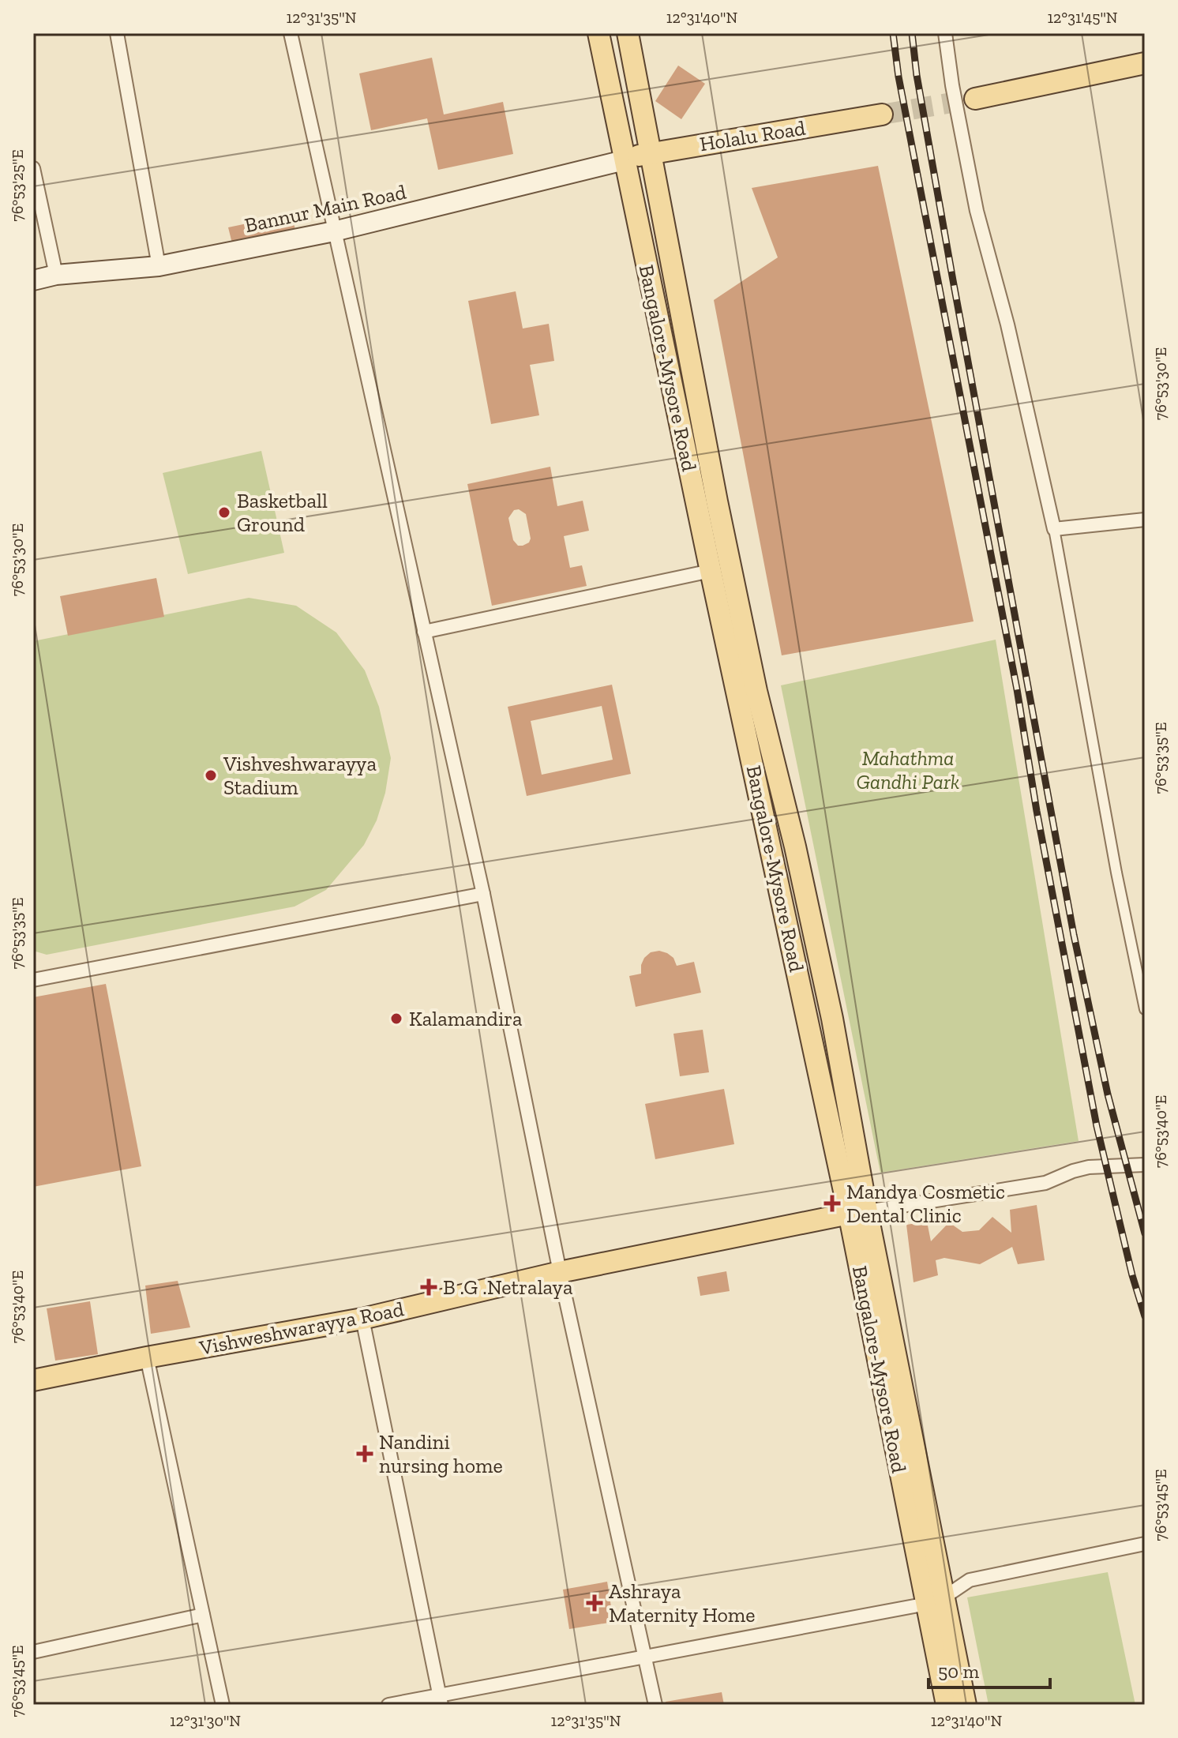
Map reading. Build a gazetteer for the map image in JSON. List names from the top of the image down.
{
  "streets": {
    "main road": [
      "Holalu Road",
      "Bannur Main Road",
      "Bangalore-Mysore Road",
      "Vishweshwarayya Road"
    ]
  },
  "crossings": [
    ["Holalu Road", "Bannur Main Road"],
    ["Holalu Road", "Bangalore-Mysore Road"],
    ["Bannur Main Road", "Bangalore-Mysore Road"],
    ["Bangalore-Mysore Road", "Vishweshwarayya Road"]
  ],
  "parks": ["Mahathma Gandhi Park"],
  "places": {
    "other": ["Basketball Ground", "Vishveshwarayya Stadium", "Kalamandira"],
    "health": [
      "Mandya Cosmetic Dental Clinic",
      "B .G .Netralaya",
      "Nandini nursing home",
      "Ashraya Maternity Home"
    ]
  },
  "scale_bar": "50 m",
  "coordinates": [
    "12°31'35\"N",
    "12°31'40\"N",
    "12°31'45\"N",
    "76°53'25\"E",
    "76°53'30\"E",
    "76°53'35\"E",
    "76°53'40\"E",
    "76°53'45\"E",
    "12°31'30\"N"
  ]
}
